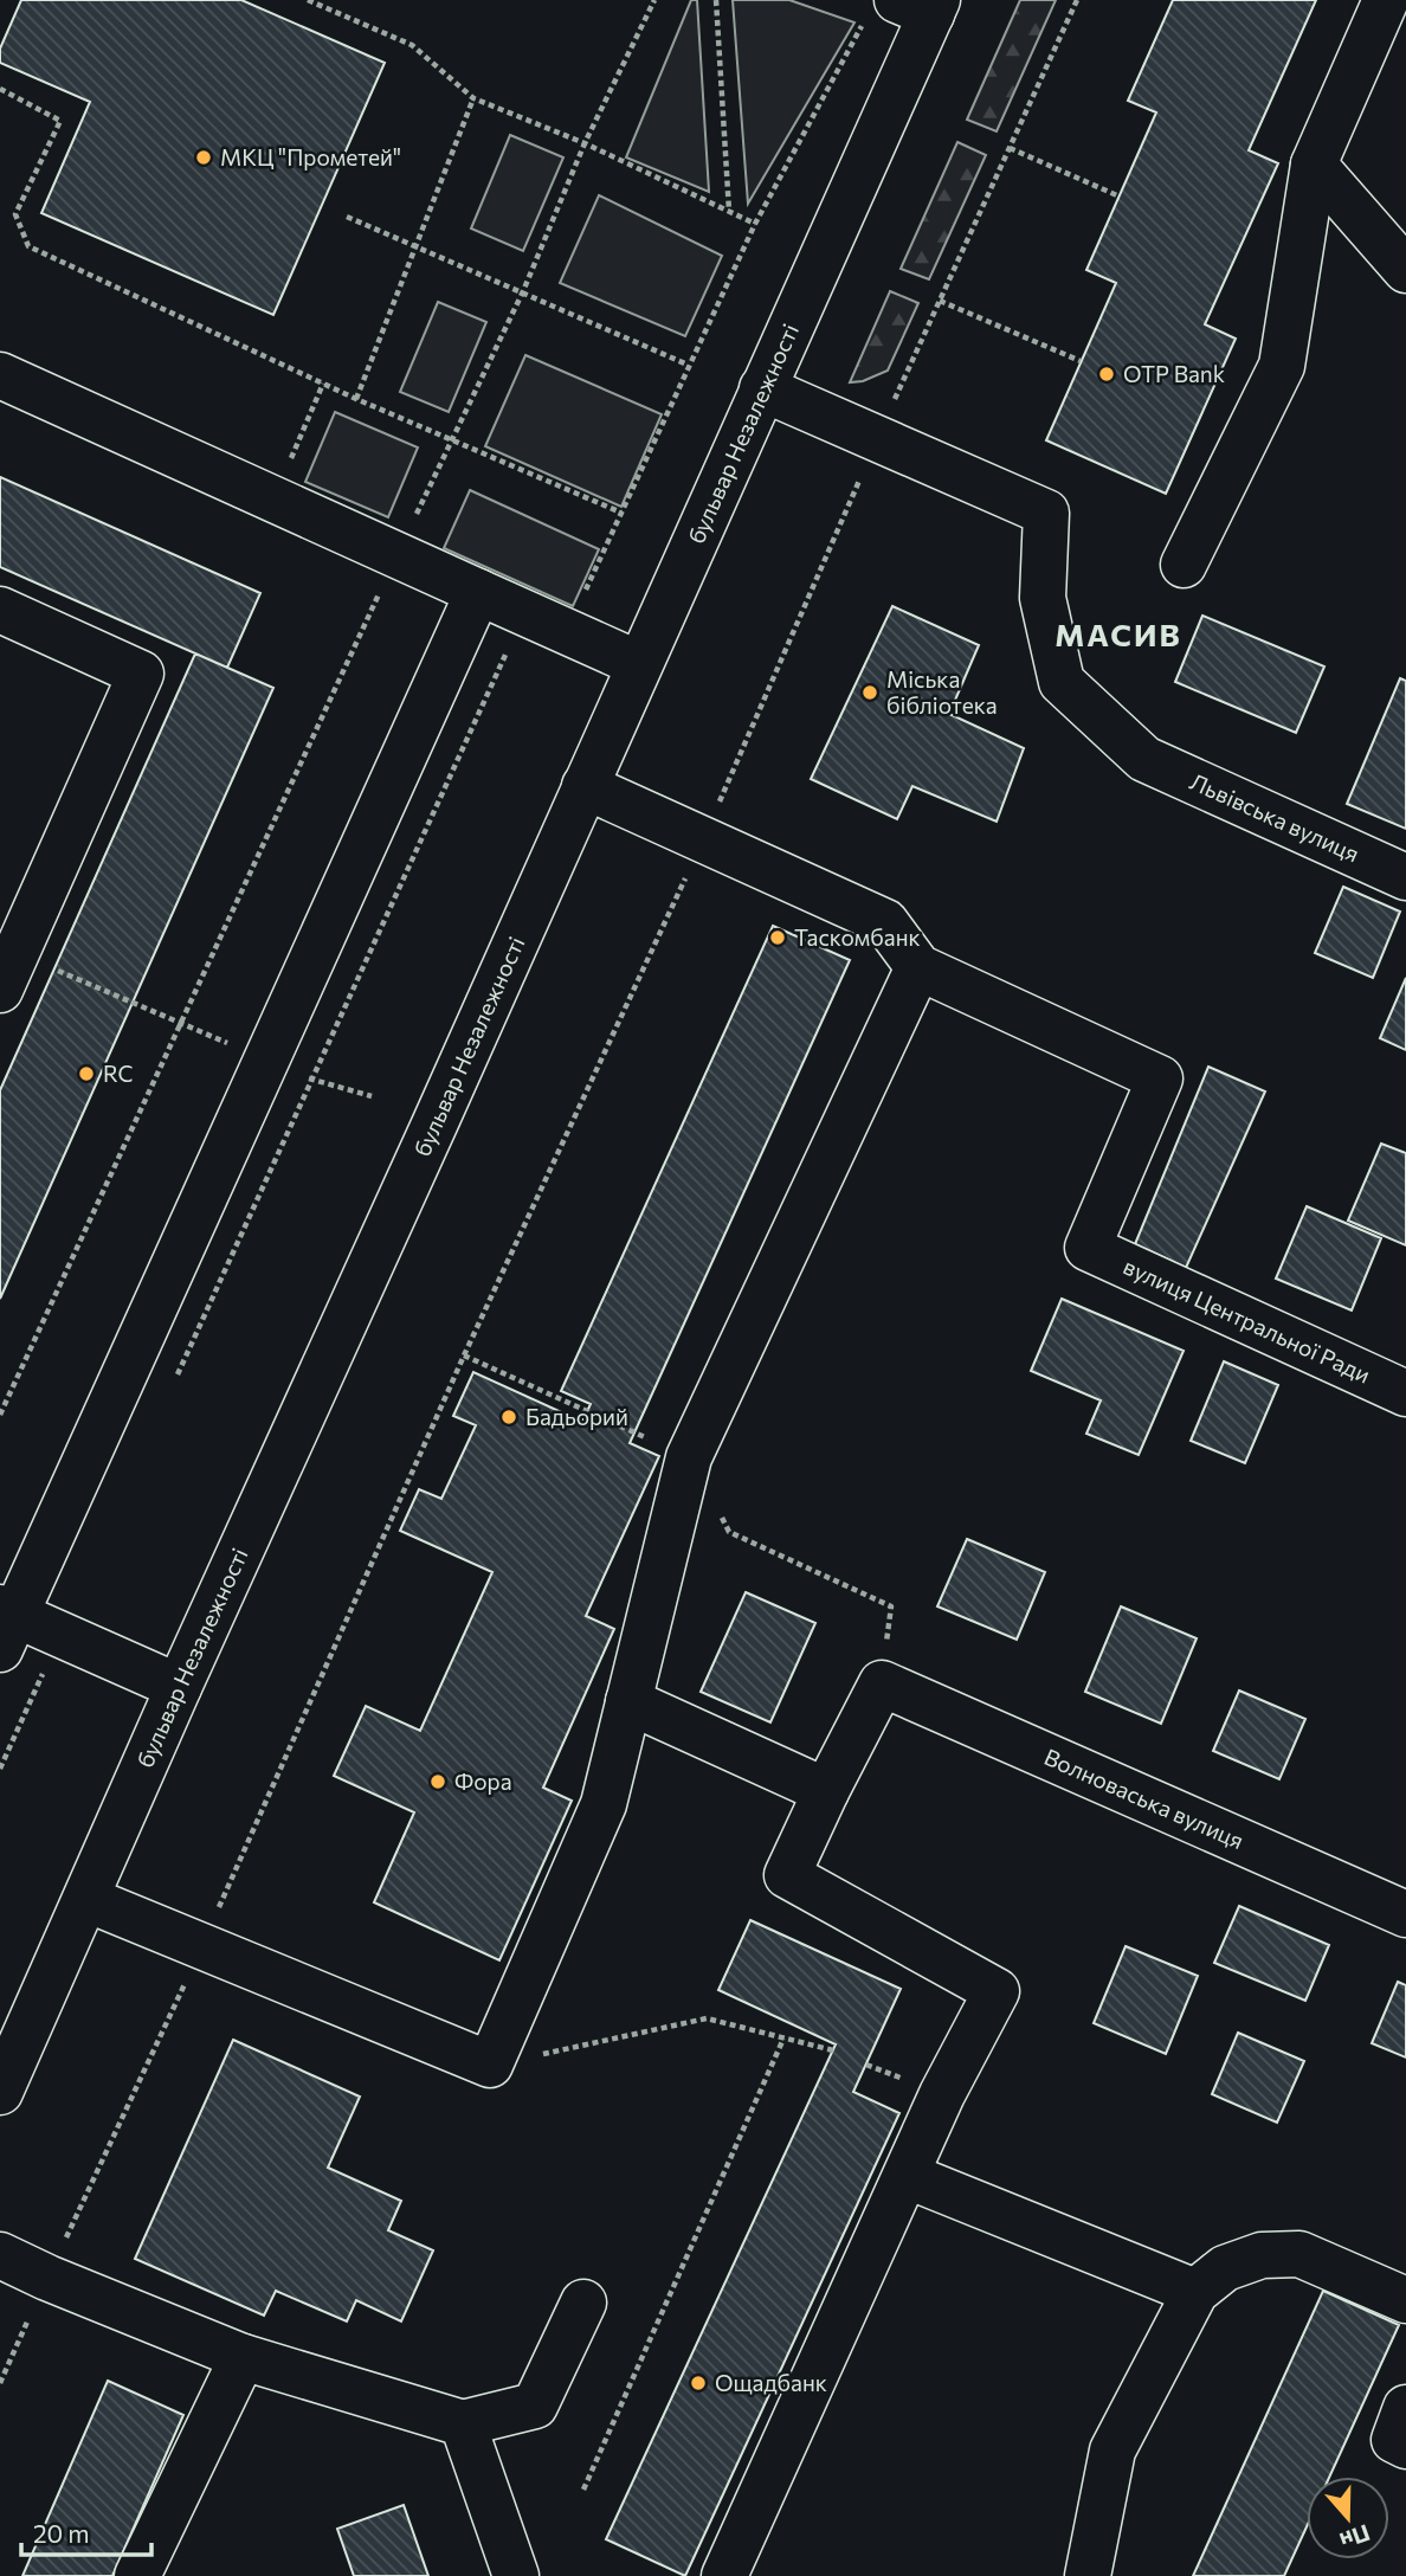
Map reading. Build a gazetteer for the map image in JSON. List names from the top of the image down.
{
  "streets": {
    "main road": [
      "бульвар Незалежності",
      "Львівська вулиця",
      "вулиця Центральної Ради",
      "Волноваська вулиця"
    ]
  },
  "districts": ["МАСИВ"],
  "places": [
    "МКЦ \"Прометей\"",
    "OTP Bank",
    "Міська бібліотека",
    "Таскомбанк",
    "RC",
    "Бадьорий",
    "Фора",
    "Ощадбанк"
  ],
  "scale_bar": "20 m",
  "north": "bottom"
}
